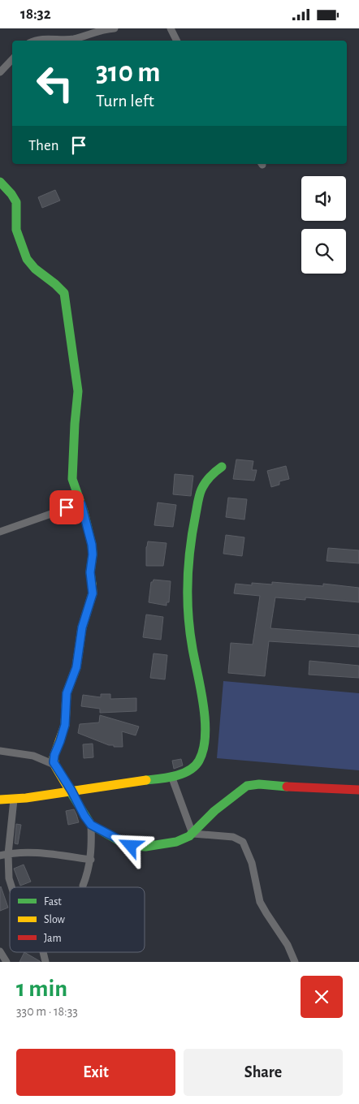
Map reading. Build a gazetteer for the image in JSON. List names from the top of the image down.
{
  "legend": ["Fast", "Slow", "Jam"],
  "page": {
    "status": "18:32",
    "turn": ["310 m", "Turn left"],
    "then": "Then",
    "heading": ["1 min", "330 m · 18:33"],
    "buttons": ["Exit", "Share"]
  }
}
